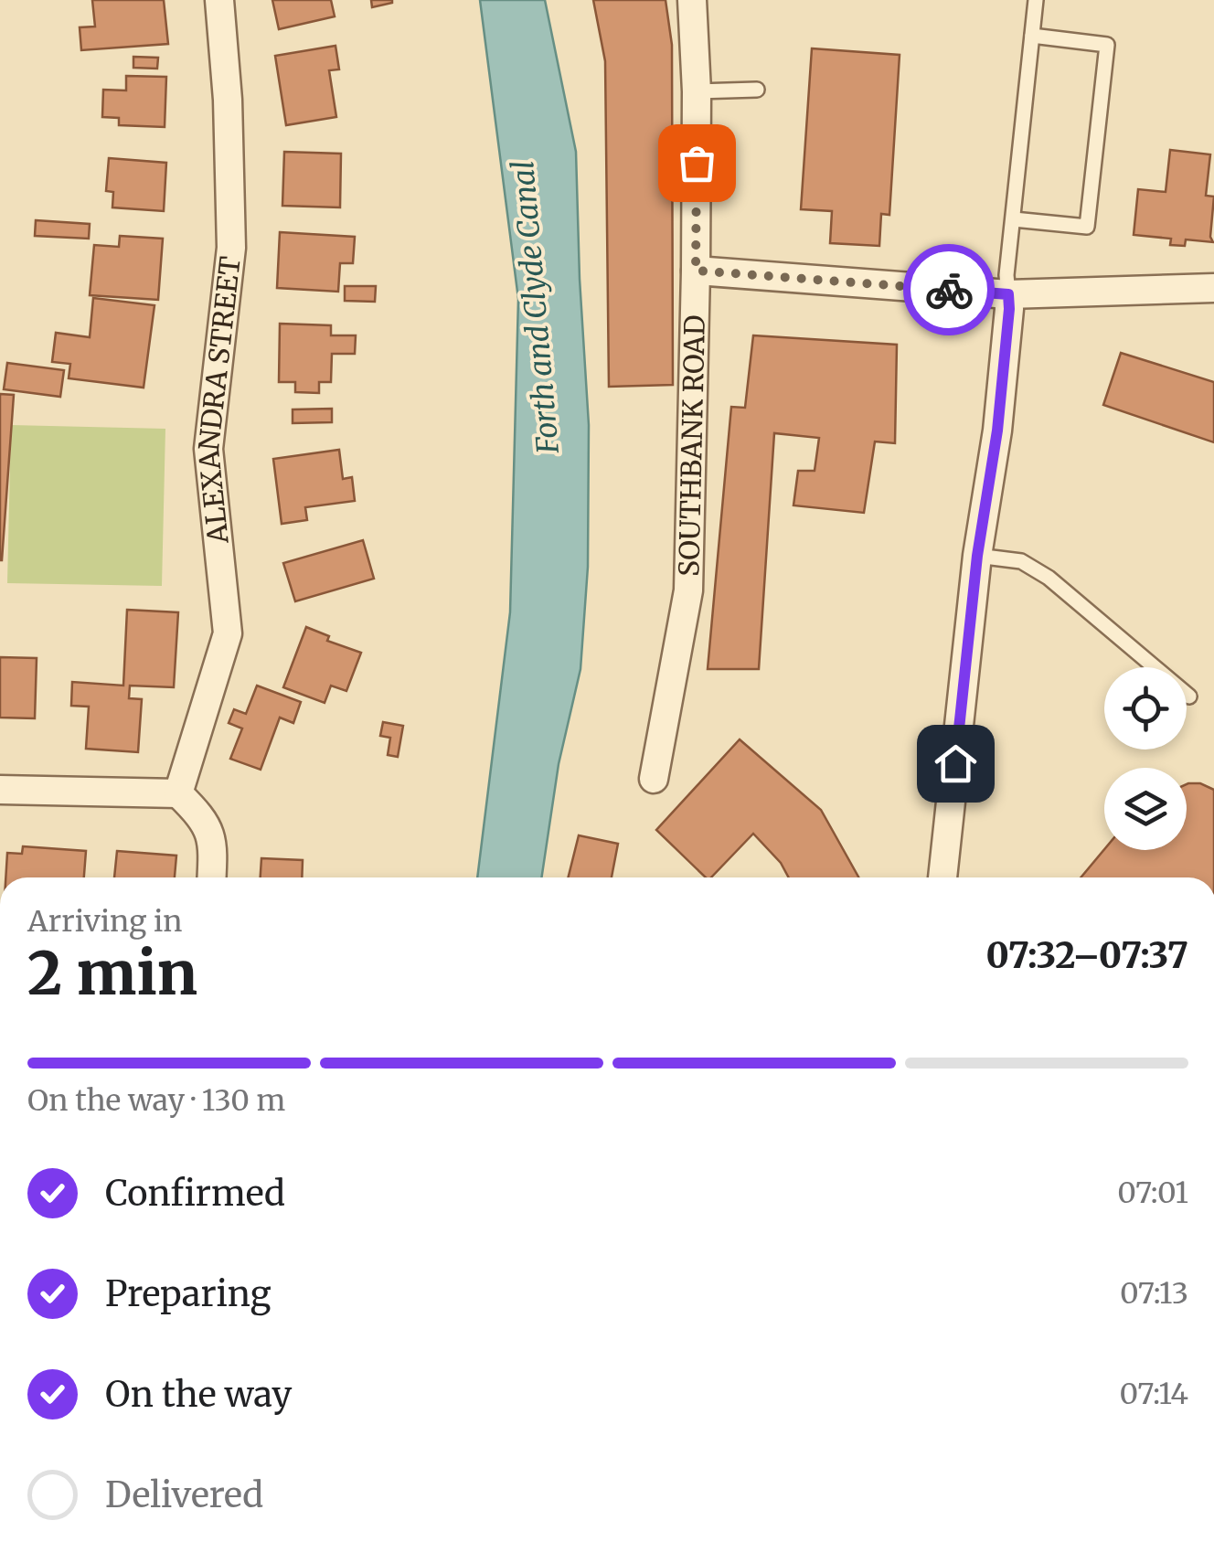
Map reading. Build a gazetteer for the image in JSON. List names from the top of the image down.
{
  "streets": {
    "street": ["ALEXANDRA STREET", "SOUTHBANK ROAD"]
  },
  "water": ["Forth and Clyde Canal"],
  "page": {
    "heading": ["2 min", "Arriving in", "07:32–07:37"],
    "bar": "On the way · 130 m",
    "list": [
      ["Confirmed", "07:01"],
      ["Preparing", "07:13"],
      ["On the way", "07:14"],
      "Delivered"
    ]
  }
}
